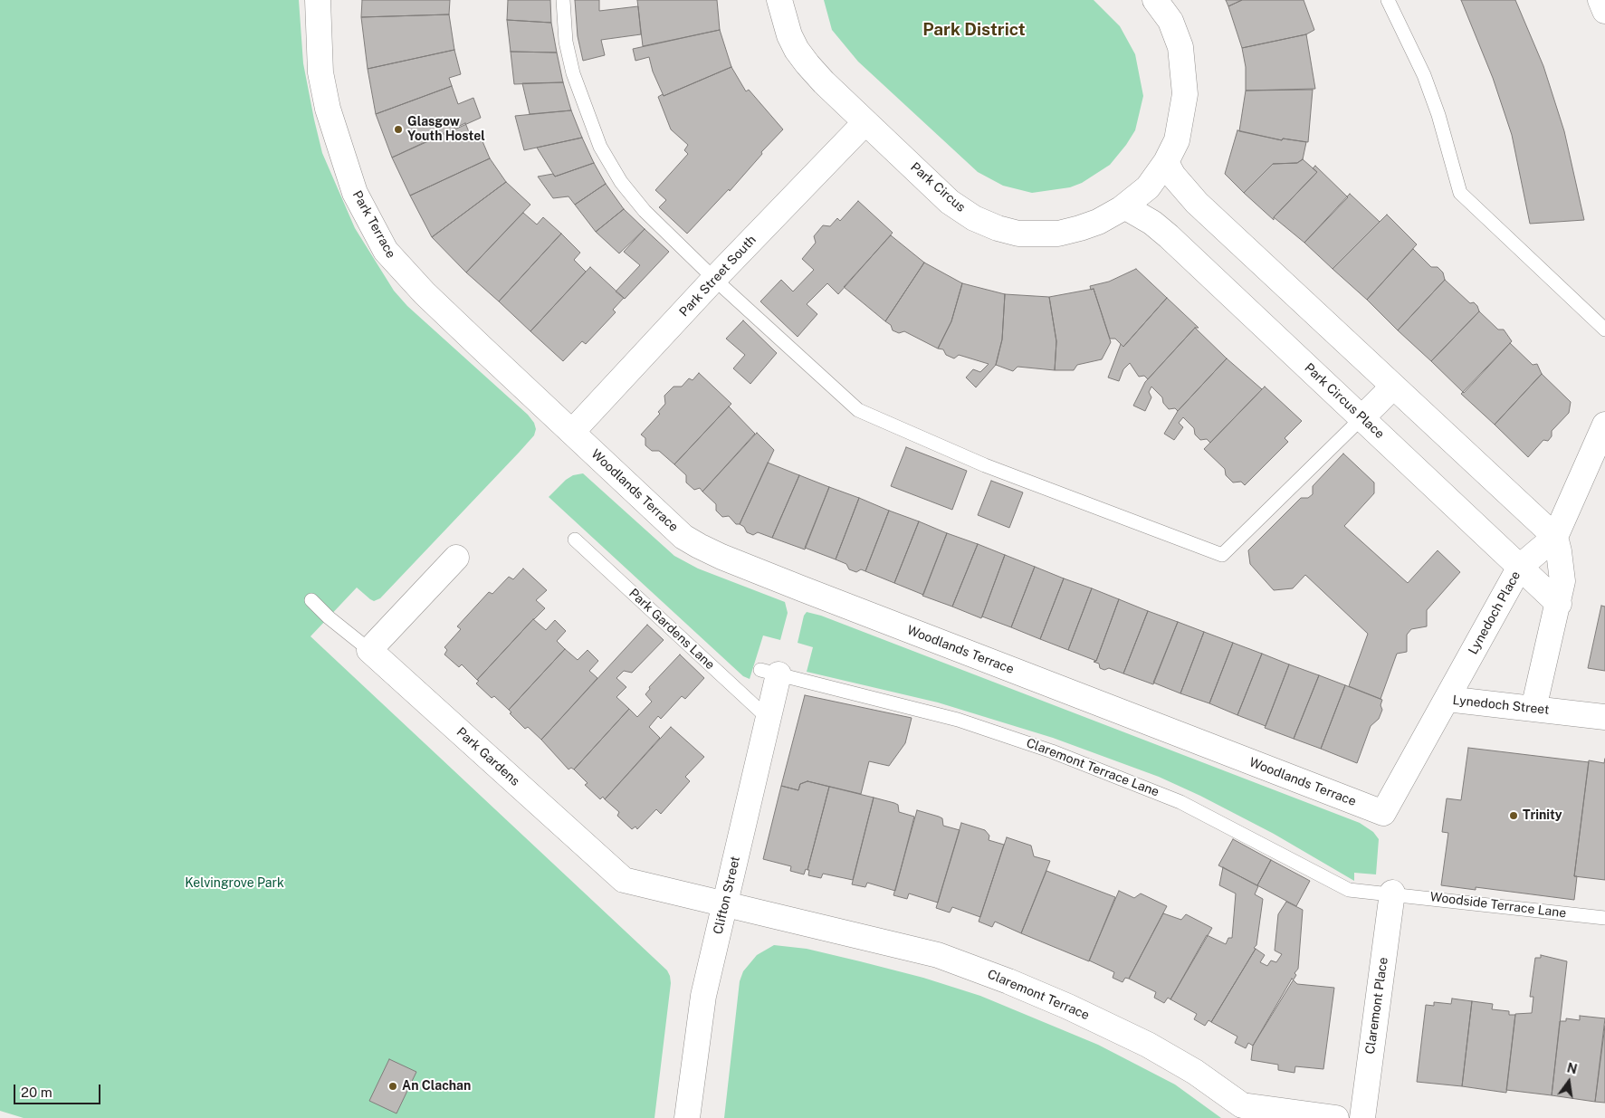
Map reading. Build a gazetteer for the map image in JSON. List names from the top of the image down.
{
  "streets": {
    "street": [
      "Park Circus",
      "Park Terrace",
      "Park Street South",
      "Park Circus Place",
      "Woodlands Terrace",
      "Lynedoch Place",
      "Lynedoch Street",
      "Park Gardens",
      "Clifton Street",
      "Claremont Terrace",
      "Claremont Place"
    ],
    "lane": ["Park Gardens Lane", "Claremont Terrace Lane", "Woodside Terrace Lane"]
  },
  "crossings": [
    ["Park Circus", "Park Street South"],
    ["Park Circus", "Park Circus Place"],
    ["Park Terrace", "Park Street South"],
    ["Park Terrace", "Woodlands Terrace"],
    ["Park Street South", "Woodlands Terrace"],
    ["Park Circus Place", "Lynedoch Place"],
    ["Woodlands Terrace", "Lynedoch Street"],
    ["Lynedoch Place", "Lynedoch Street"],
    ["Park Gardens Lane", "Clifton Street"],
    ["Park Gardens", "Clifton Street"],
    ["Park Gardens", "Claremont Terrace"],
    ["Claremont Terrace Lane", "Clifton Street"],
    ["Claremont Terrace Lane", "Woodside Terrace Lane"],
    ["Claremont Terrace Lane", "Claremont Place"],
    ["Clifton Street", "Claremont Terrace"],
    ["Woodside Terrace Lane", "Claremont Place"]
  ],
  "districts": ["Park District"],
  "parks": ["Kelvingrove Park"],
  "places": ["Glasgow Youth Hostel", "Trinity", "An Clachan"],
  "scale_bar": "20 m",
  "north": "top"
}
